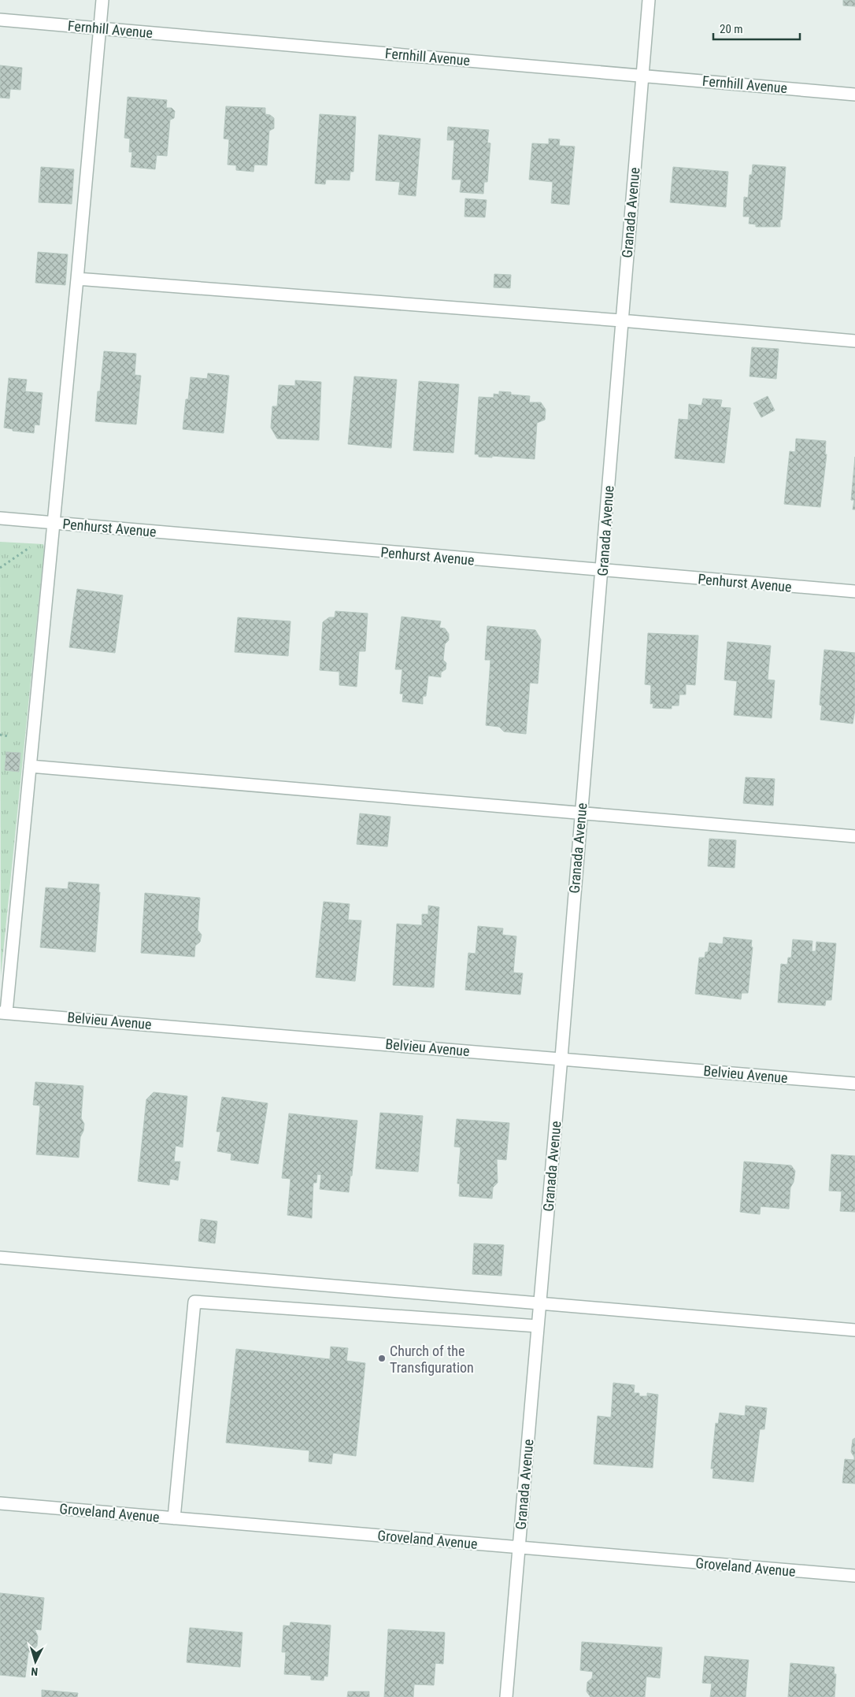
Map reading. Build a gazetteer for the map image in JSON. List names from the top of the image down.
{
  "streets": {
    "street": [
      "Fernhill Avenue",
      "Granada Avenue",
      "Penhurst Avenue",
      "Belvieu Avenue",
      "Groveland Avenue"
    ]
  },
  "crossings": [
    ["Fernhill Avenue", "Granada Avenue"],
    ["Granada Avenue", "Penhurst Avenue"],
    ["Granada Avenue", "Belvieu Avenue"],
    ["Granada Avenue", "Groveland Avenue"]
  ],
  "places": ["Church of the Transfiguration"],
  "scale_bar": "20 m",
  "north": "bottom"
}
